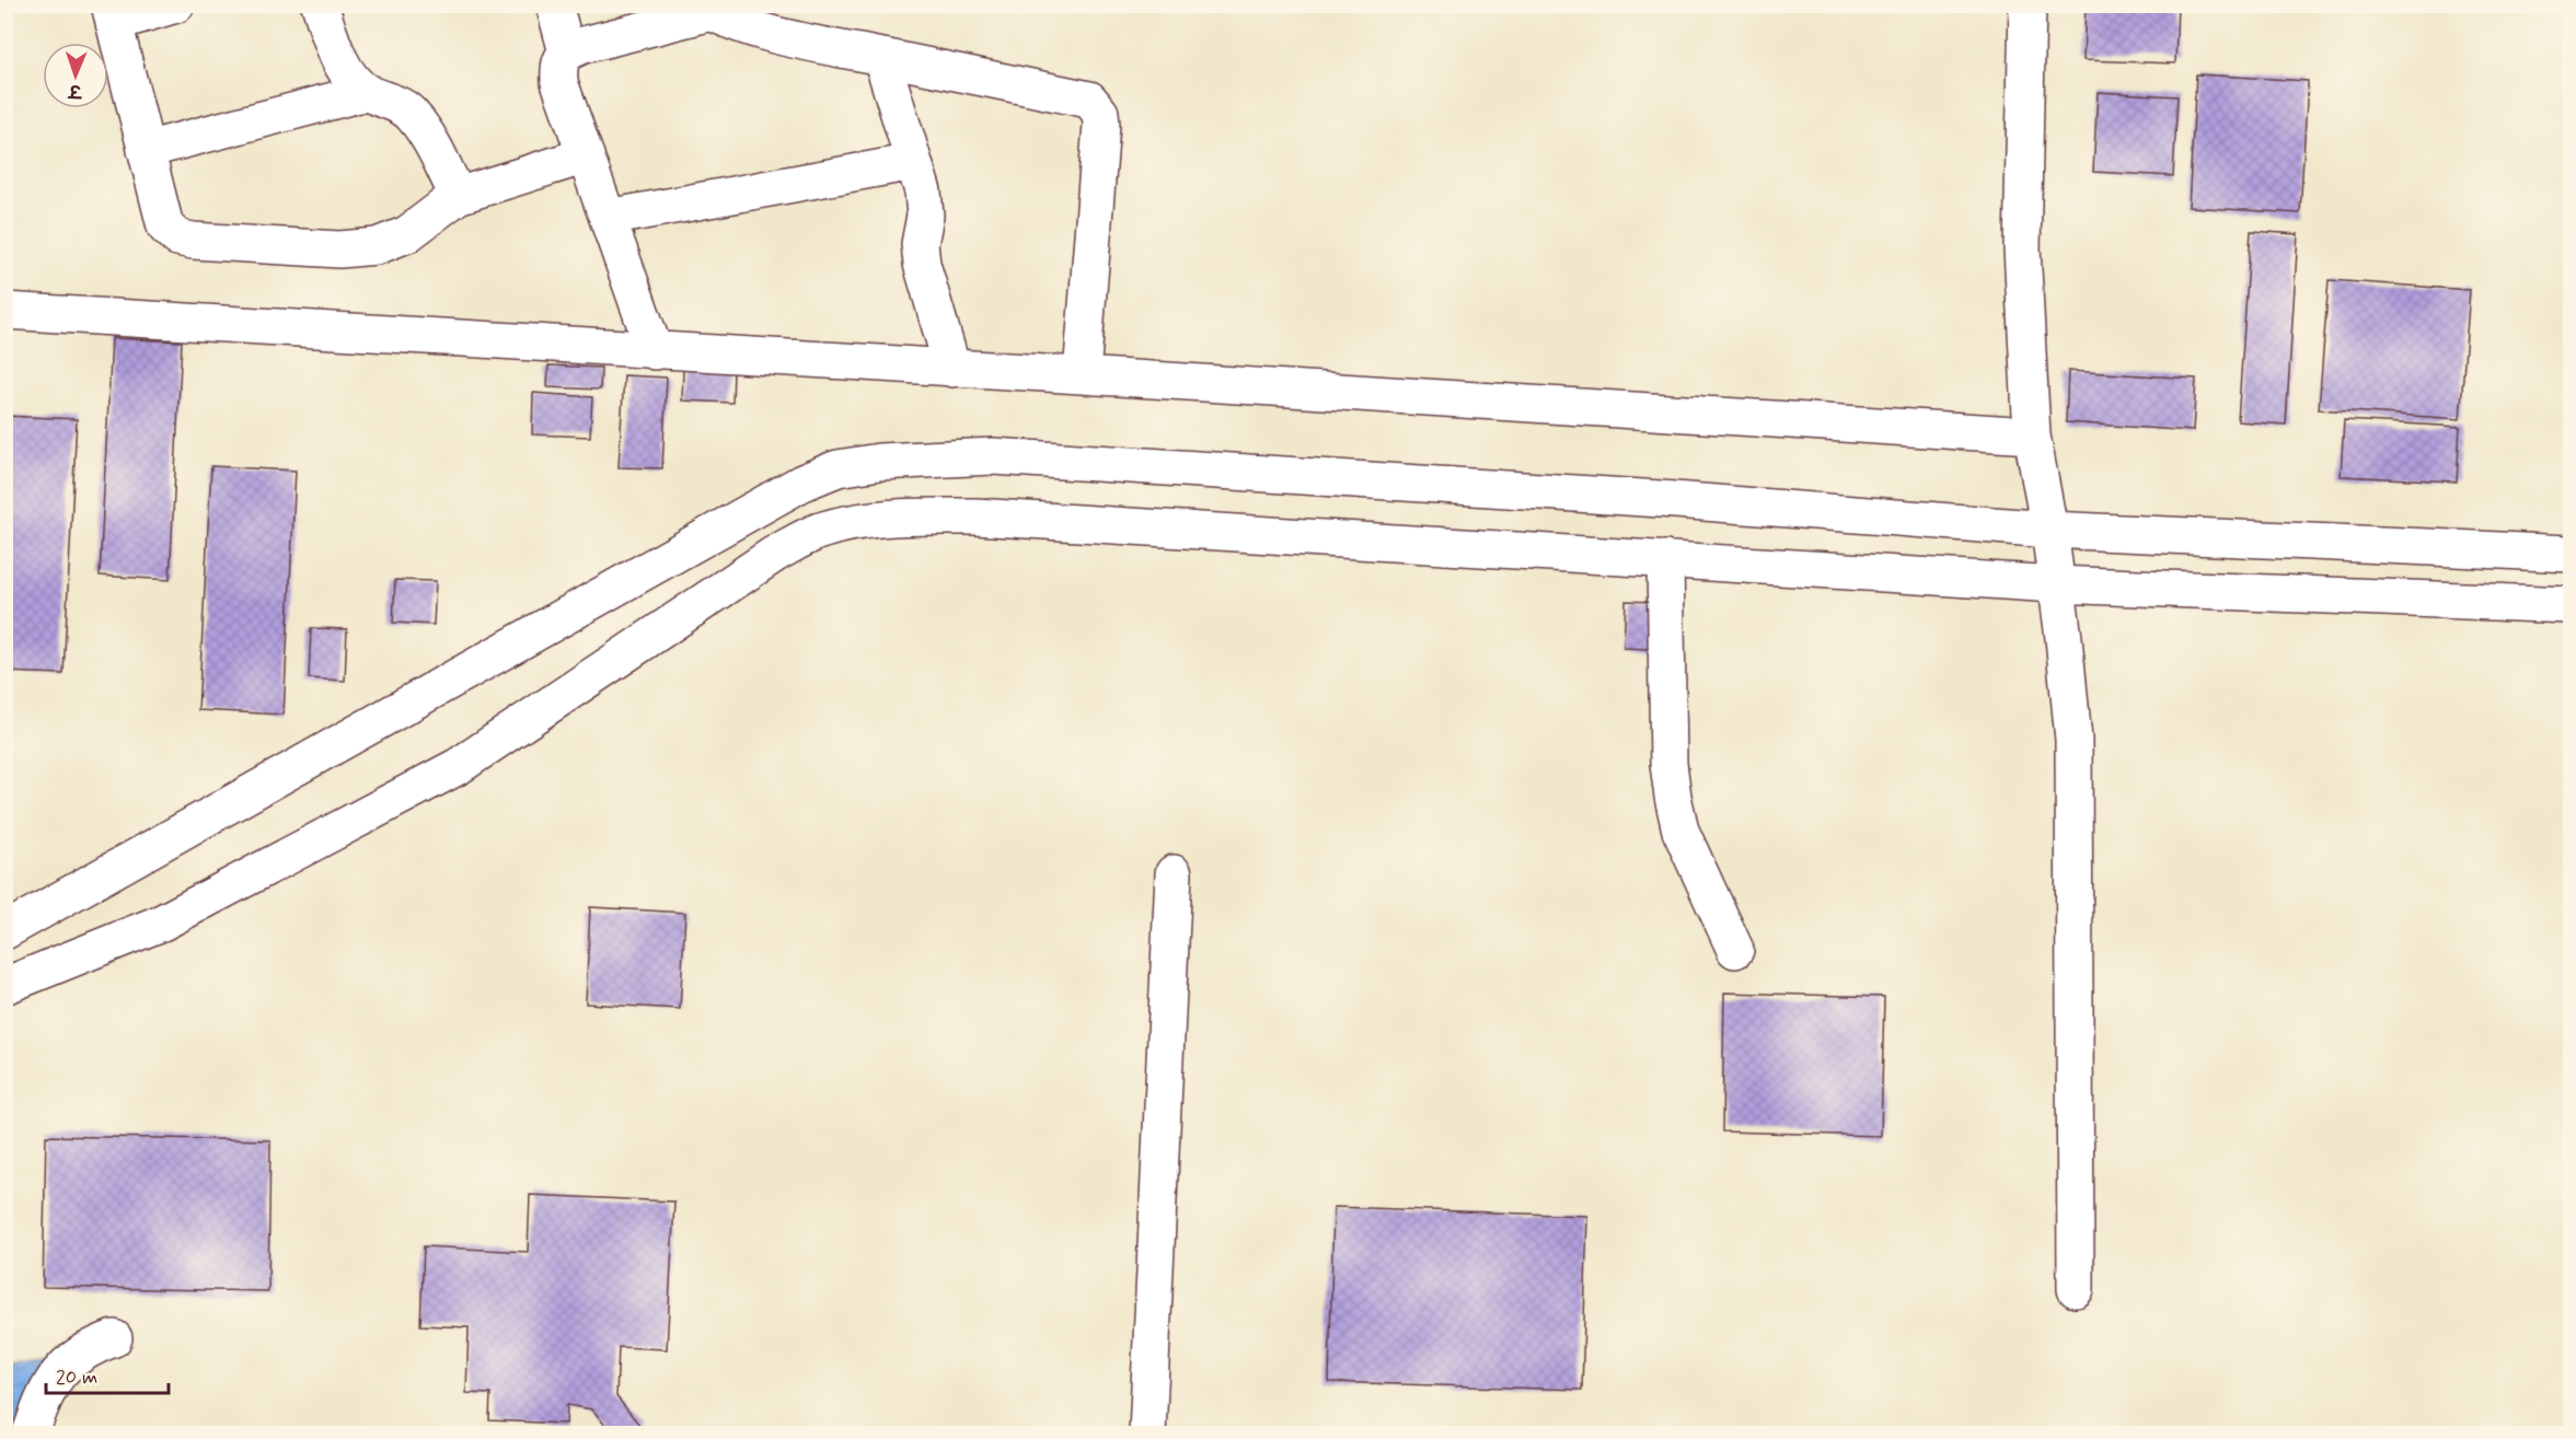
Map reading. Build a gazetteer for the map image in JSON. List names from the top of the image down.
{
  "scale_bar": "20 m",
  "north": "bottom"
}
